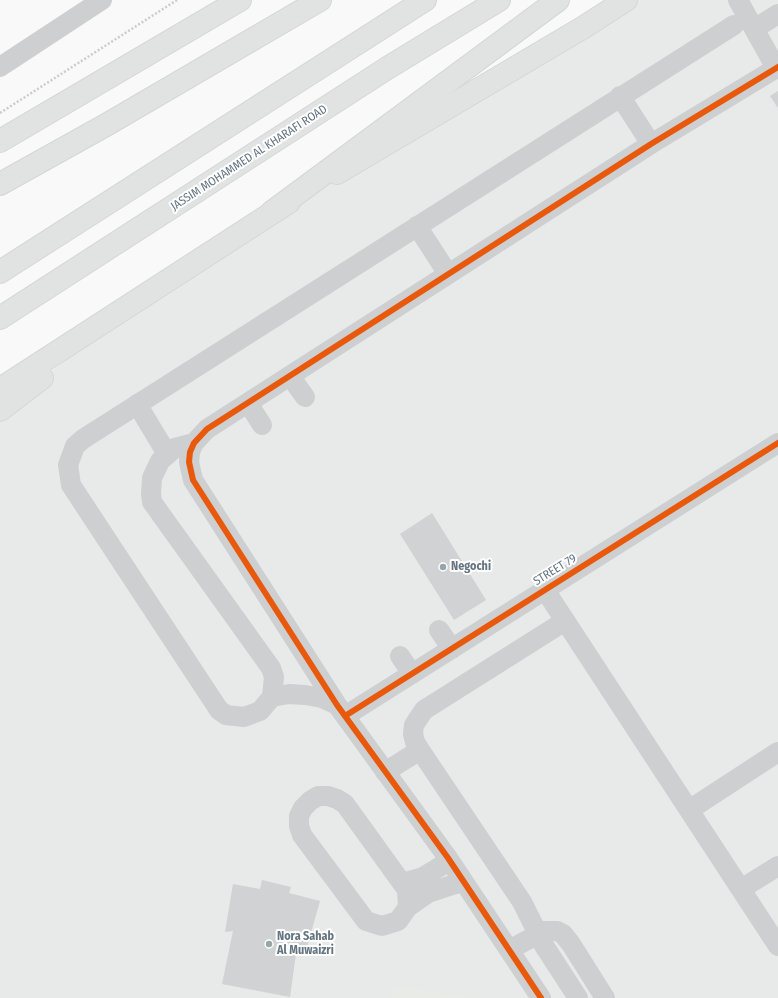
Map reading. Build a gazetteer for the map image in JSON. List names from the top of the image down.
{
  "streets": {
    "main road": ["JASSIM MOHAMMED AL KHARAFI ROAD"],
    "street": ["STREET 79"]
  },
  "places": ["Negochi", "Nora Sahab Al Muwaizri"]
}
